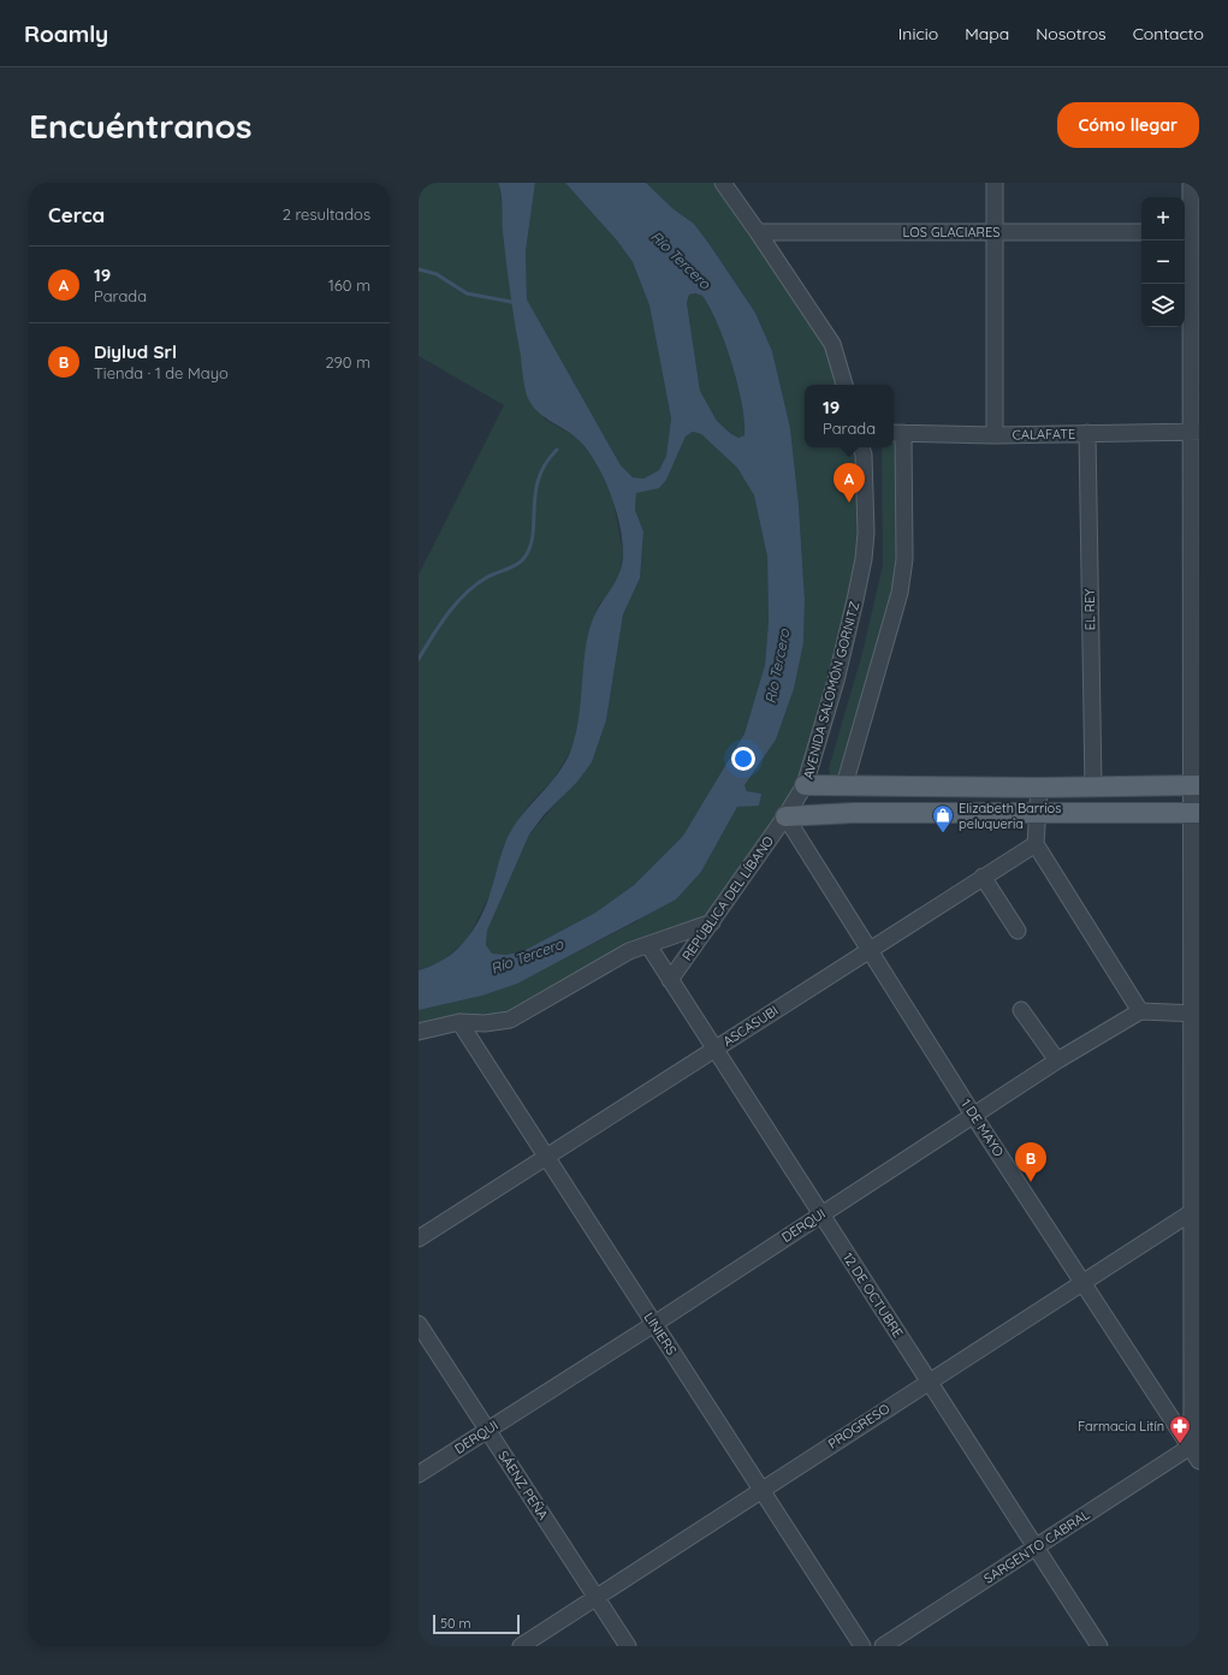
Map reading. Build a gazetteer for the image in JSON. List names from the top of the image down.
{
  "streets": {
    "street": [
      "LOS GLACIARES",
      "CALAFATE",
      "EL REY",
      "AVENIDA SALOMÓN GORNITZ",
      "REPÚBLICA DEL LÍBANO",
      "ASCASUBI",
      "1 DE MAYO",
      "DERQUI",
      "12 DE OCTUBRE",
      "LINIERS",
      "PROGRESO",
      "SÁENZ PEÑA",
      "SARGENTO CABRAL"
    ]
  },
  "crossings": [
    ["CALAFATE", "EL REY"],
    ["AVENIDA SALOMÓN GORNITZ", "REPÚBLICA DEL LÍBANO"],
    ["AVENIDA SALOMÓN GORNITZ", "1 DE MAYO"],
    ["REPÚBLICA DEL LÍBANO", "1 DE MAYO"],
    ["REPÚBLICA DEL LÍBANO", "12 DE OCTUBRE"],
    ["ASCASUBI", "1 DE MAYO"],
    ["ASCASUBI", "12 DE OCTUBRE"],
    ["ASCASUBI", "LINIERS"],
    ["1 DE MAYO", "DERQUI"],
    ["1 DE MAYO", "PROGRESO"],
    ["1 DE MAYO", "SARGENTO CABRAL"],
    ["DERQUI", "12 DE OCTUBRE"],
    ["DERQUI", "LINIERS"],
    ["DERQUI", "SÁENZ PEÑA"],
    ["12 DE OCTUBRE", "PROGRESO"],
    ["12 DE OCTUBRE", "SARGENTO CABRAL"],
    ["LINIERS", "PROGRESO"],
    ["PROGRESO", "SÁENZ PEÑA"]
  ],
  "water": ["Río Tercero"],
  "places": {
    "shop": ["Elizabeth Barrios peluqueria"],
    "pharmacy": ["Farmacia Litín"]
  },
  "scale_bar": "50 m",
  "page": {
    "header": "Roamly",
    "nav": [
      "Inicio",
      "Mapa",
      "Nosotros",
      "Contacto"
    ],
    "buttons": "Cómo llegar",
    "title": "Encuéntranos",
    "heading": ["Cerca", "2 resultados"],
    "map_buttons": ["+", "−"],
    "list": [
      {
        "mark": "A",
        "name": "19",
        "note": "Parada",
        "value": "160 m"
      },
      {
        "mark": "B",
        "name": "Diylud Srl",
        "note": "Tienda · 1 de Mayo",
        "value": "290 m"
      }
    ],
    "popup": ["19", "Parada"],
    "pins": ["A", "B"],
    "scale": "50 m"
  }
}
